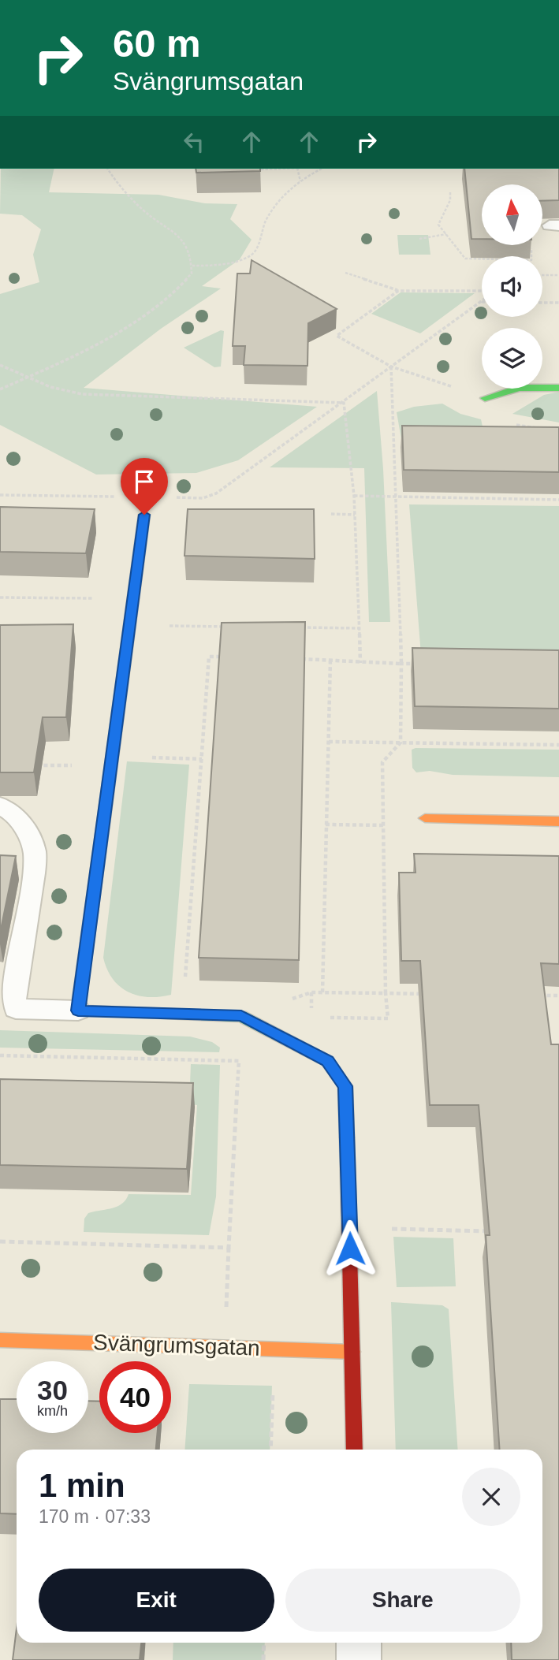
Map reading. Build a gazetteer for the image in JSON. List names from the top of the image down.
{
  "streets": {
    "street": ["Svängrumsgatan"]
  },
  "north": "top",
  "page": {
    "turn": ["60 m", "Svängrumsgatan"],
    "speed": "30 km/h",
    "limit": "40",
    "heading": ["1 min", "170 m · 07:33"],
    "buttons": ["Exit", "Share"]
  }
}
